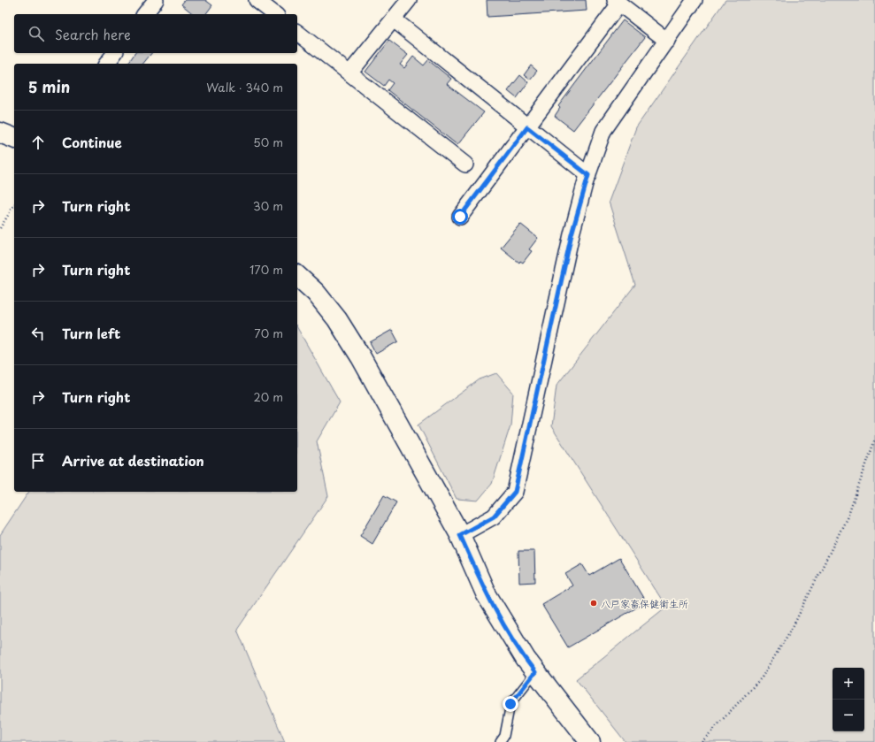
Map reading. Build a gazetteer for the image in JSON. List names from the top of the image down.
{
  "places": ["八戸家畜保健衛生所"],
  "page": {
    "search": "Search here",
    "heading": ["5 min", "Walk · 340 m"],
    "list": [
      ["Continue", "50 m"],
      ["Turn right", "30 m"],
      ["Turn right", "170 m"],
      ["Turn left", "70 m"],
      ["Turn right", "20 m"],
      "Arrive at destination"
    ],
    "map_buttons": ["+", "−"]
  }
}
